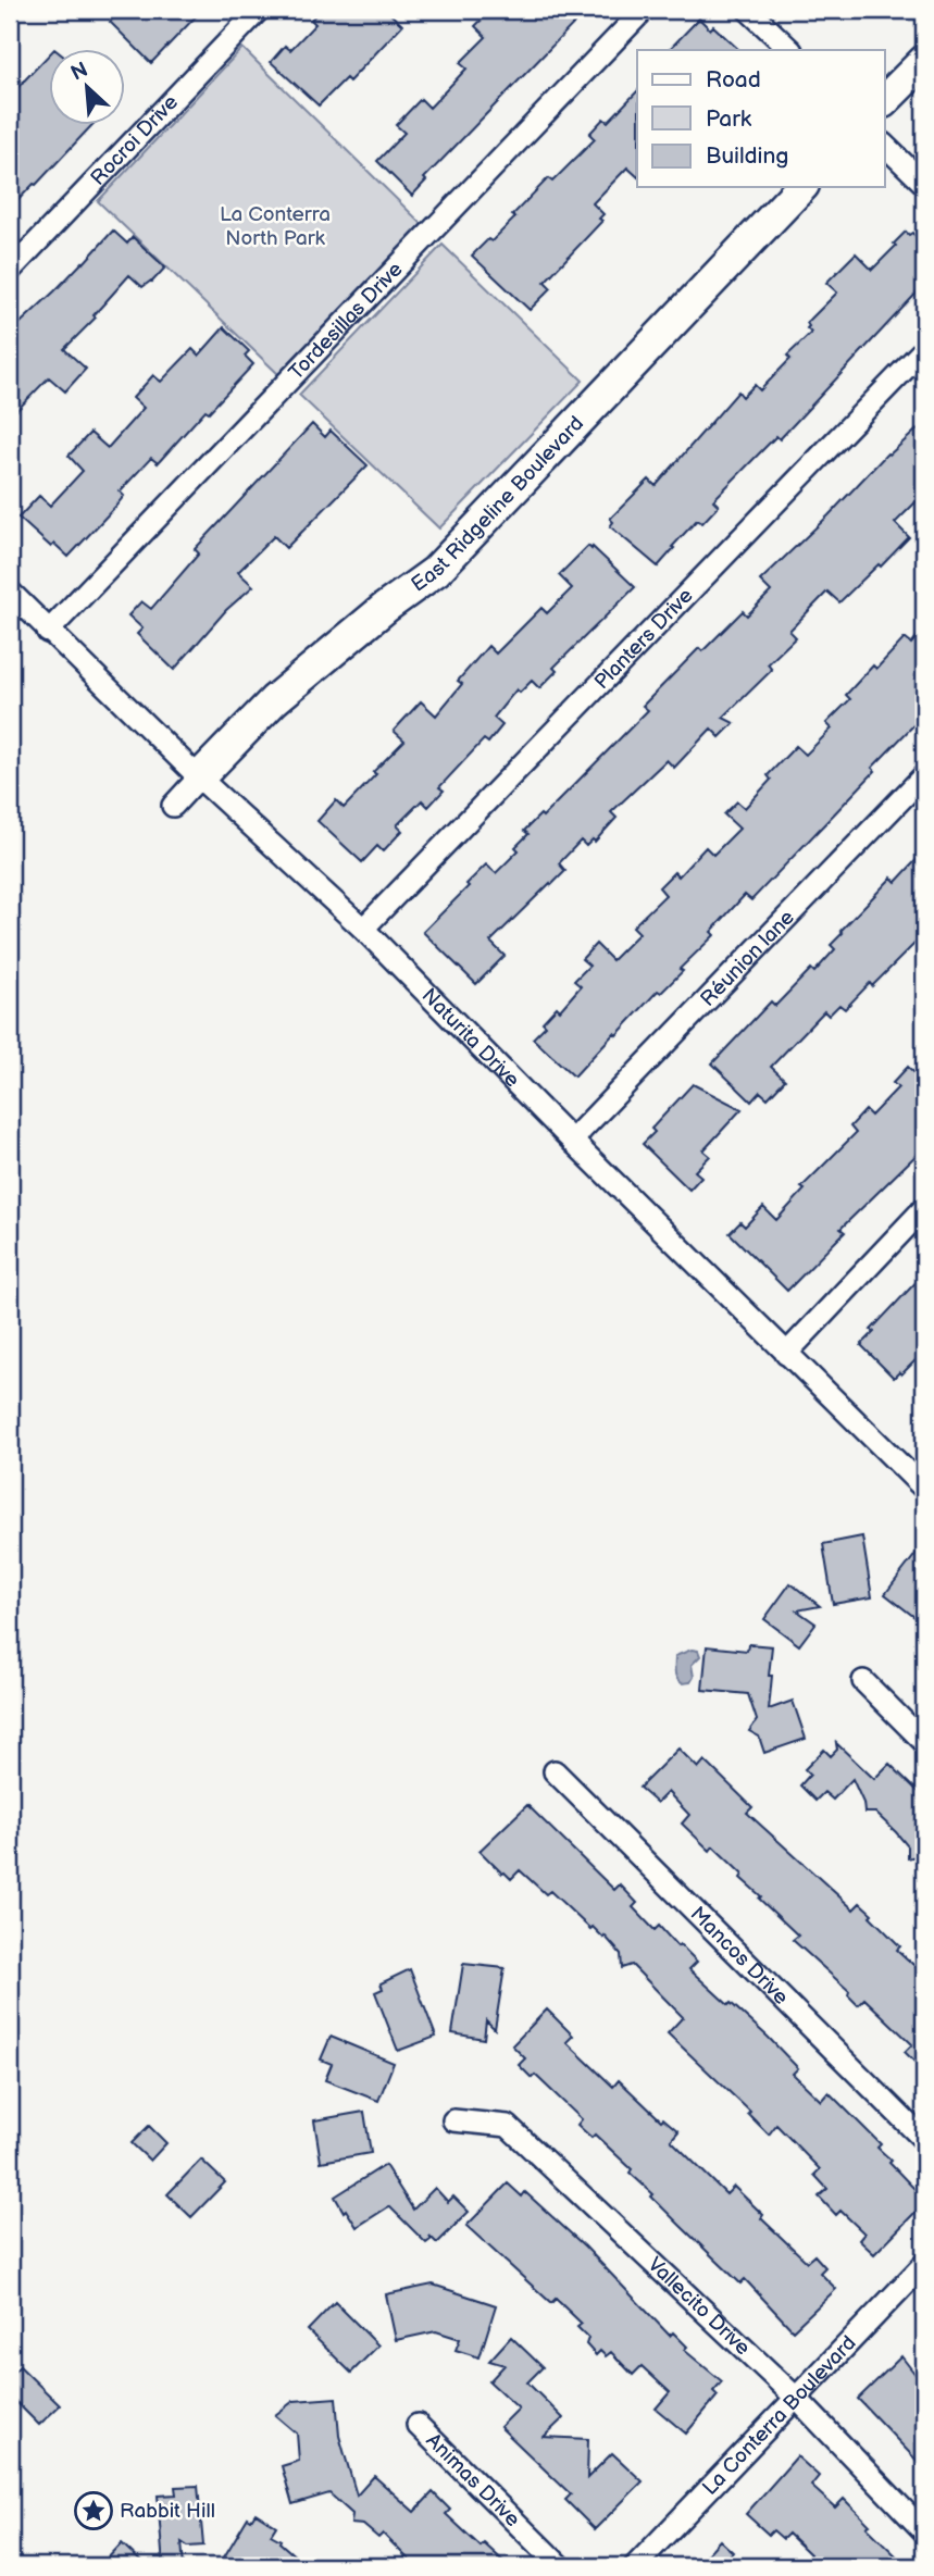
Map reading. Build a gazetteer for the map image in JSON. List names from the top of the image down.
{
  "streets": {
    "street": [
      "Rocroi Drive",
      "Tordesillas Drive",
      "East Ridgeline Boulevard",
      "Planters Drive",
      "Réunion lane",
      "Naturita Drive",
      "Mancos Drive",
      "Vallecito Drive",
      "La Conterra Boulevard",
      "Animas Drive"
    ]
  },
  "crossings": [
    ["Tordesillas Drive", "Naturita Drive"],
    ["East Ridgeline Boulevard", "Naturita Drive"],
    ["Planters Drive", "Naturita Drive"],
    ["Réunion lane", "Naturita Drive"],
    ["Vallecito Drive", "La Conterra Boulevard"]
  ],
  "parks": ["La Conterra North Park"],
  "places": {
    "place": ["Rabbit Hill"]
  },
  "legend": ["Road", "Park", "Building"],
  "north": "top left"
}
